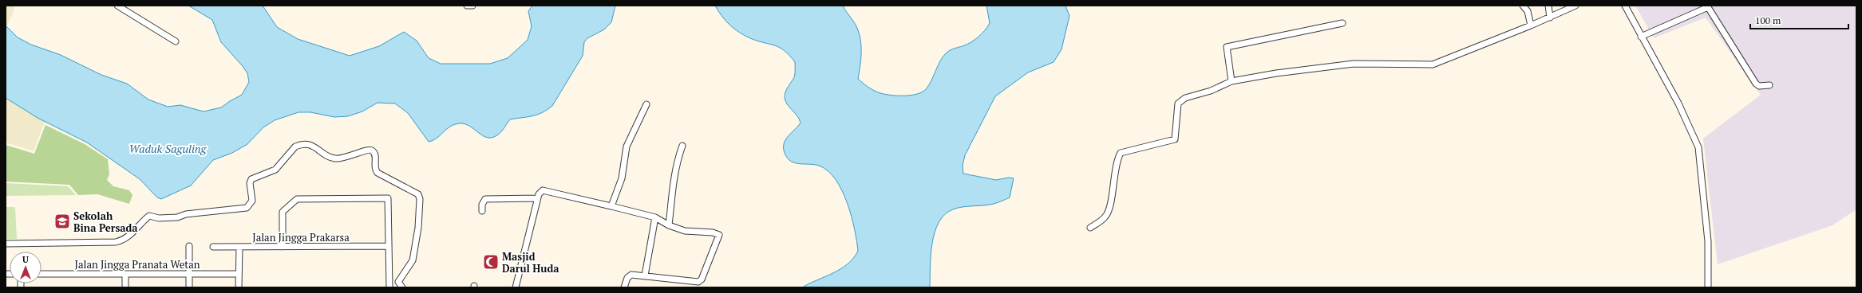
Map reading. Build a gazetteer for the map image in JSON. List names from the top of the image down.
{
  "streets": {
    "street": ["Jalan Jingga Prakarsa", "Jalan Jingga Pranata Wetan"]
  },
  "water": ["Waduk Saguling"],
  "places": {
    "school or university": ["Sekolah Bina Persada"],
    "mosque": ["Masjid Darul Huda"]
  },
  "scale_bar": "100 m",
  "north": "top"
}
